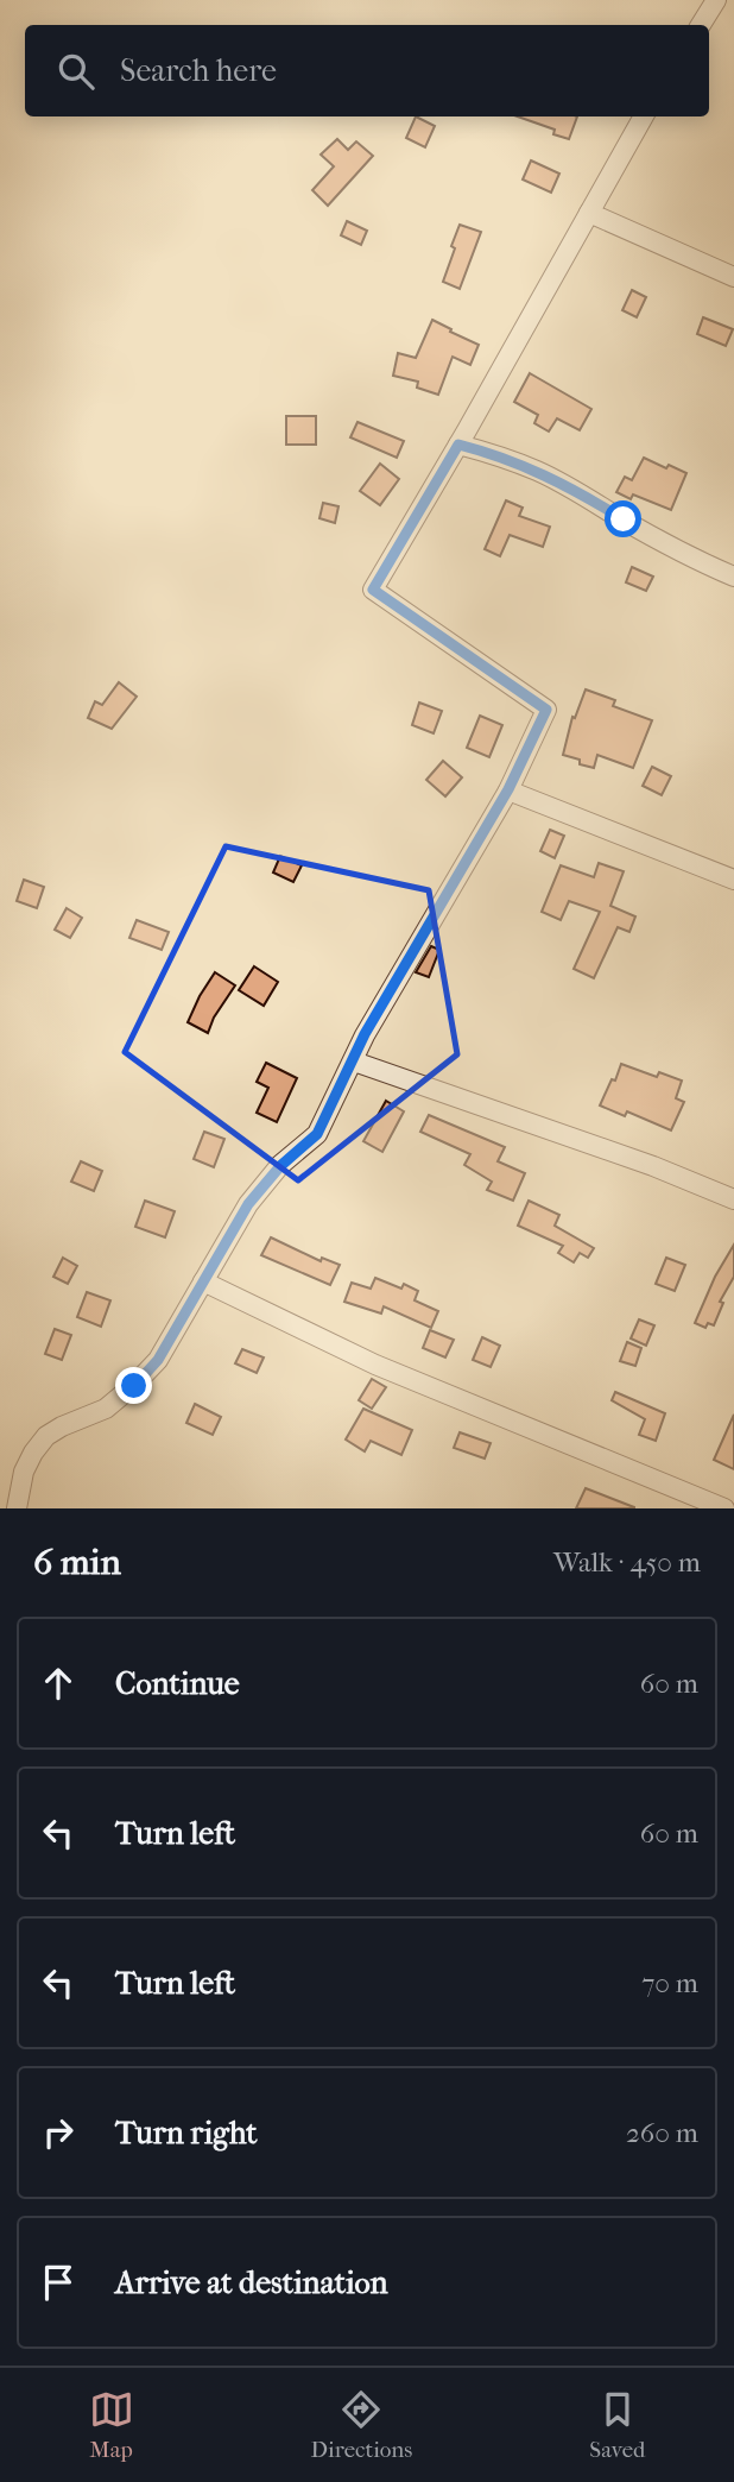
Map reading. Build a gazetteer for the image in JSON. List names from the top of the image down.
{
  "page": {
    "search": "Search here",
    "heading": ["6 min", "Walk · 450 m"],
    "list": [
      ["Continue", "60 m"],
      ["Turn left", "60 m"],
      ["Turn left", "70 m"],
      ["Turn right", "260 m"],
      "Arrive at destination"
    ],
    "nav": ["Map", "Directions", "Saved"]
  }
}
